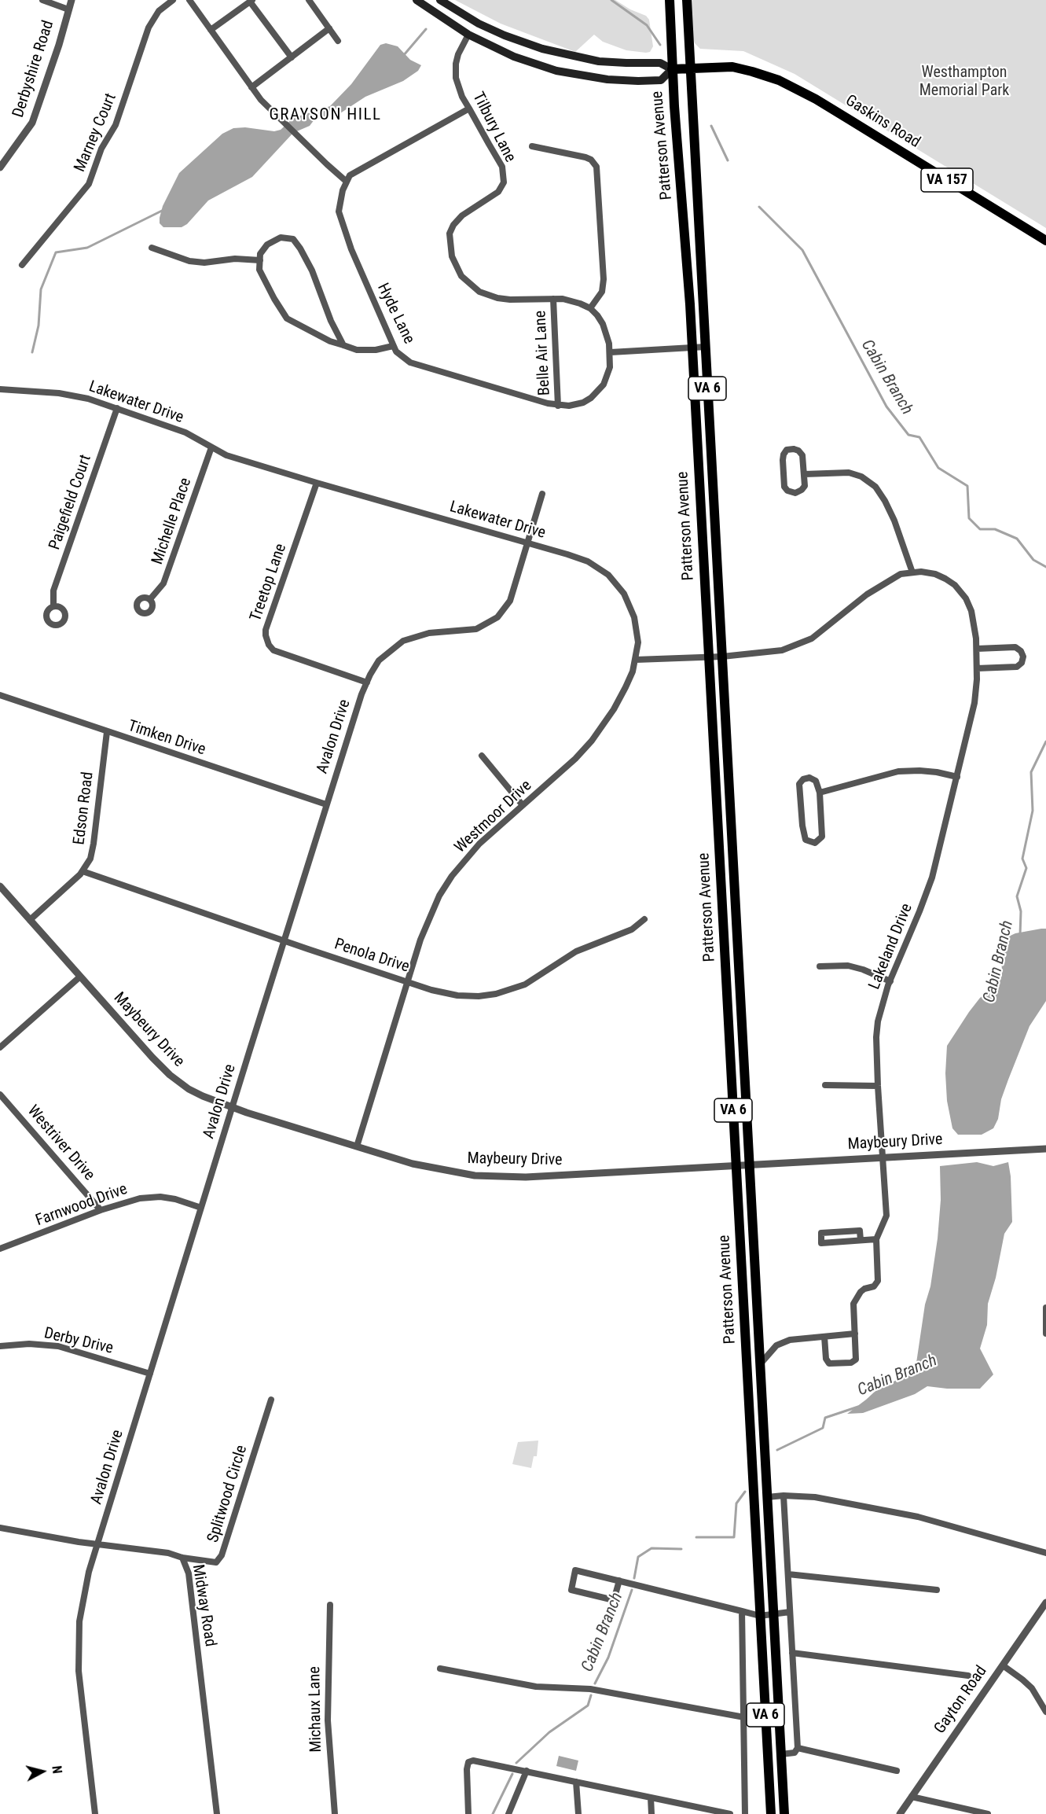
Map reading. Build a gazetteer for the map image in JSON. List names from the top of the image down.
{
  "streets": {
    "main road": [
      "Gaskins Road",
      "Patterson Avenue",
      "VA 157",
      "VA 6"
    ],
    "street": [
      "Derbyshire Road",
      "Tilbury Lane",
      "Marney Court",
      "Hyde Lane",
      "Belle Air Lane",
      "Lakewater Drive",
      "Paigefield Court",
      "Michelle Place",
      "Treetop Lane",
      "Avalon Drive",
      "Timken Drive",
      "Edson Road",
      "Westmoor Drive",
      "Lakeland Drive",
      "Penola Drive",
      "Maybeury Drive",
      "Westriver Drive",
      "Farnwood Drive",
      "Derby Drive",
      "Splitwood Circle",
      "Midway Road",
      "Gayton Road",
      "Michaux Lane"
    ]
  },
  "crossings": [
    ["Gaskins Road", "Patterson Avenue"],
    ["Gaskins Road", "VA 157"],
    ["Tilbury Lane", "Belle Air Lane"],
    ["Patterson Avenue", "VA 157"],
    ["Patterson Avenue", "Maybeury Drive"],
    ["Hyde Lane", "Belle Air Lane"],
    ["Lakewater Drive", "Paigefield Court"],
    ["Lakewater Drive", "Michelle Place"],
    ["Lakewater Drive", "Treetop Lane"],
    ["Lakewater Drive", "Avalon Drive"],
    ["Lakewater Drive", "Westmoor Drive"],
    ["Treetop Lane", "Avalon Drive"],
    ["Avalon Drive", "Timken Drive"],
    ["Avalon Drive", "Penola Drive"],
    ["Avalon Drive", "Maybeury Drive"],
    ["Avalon Drive", "Farnwood Drive"],
    ["Avalon Drive", "Derby Drive"],
    ["Avalon Drive", "Midway Road"],
    ["Timken Drive", "Edson Road"],
    ["Edson Road", "Penola Drive"],
    ["Edson Road", "Maybeury Drive"],
    ["Westmoor Drive", "Penola Drive"],
    ["Westmoor Drive", "Maybeury Drive"],
    ["Lakeland Drive", "Maybeury Drive"],
    ["Westriver Drive", "Farnwood Drive"],
    ["Splitwood Circle", "Midway Road"]
  ],
  "districts": ["GRAYSON HILL"],
  "water": ["Cabin Branch"],
  "parks": ["Westhampton Memorial Park"],
  "north": "right"
}
